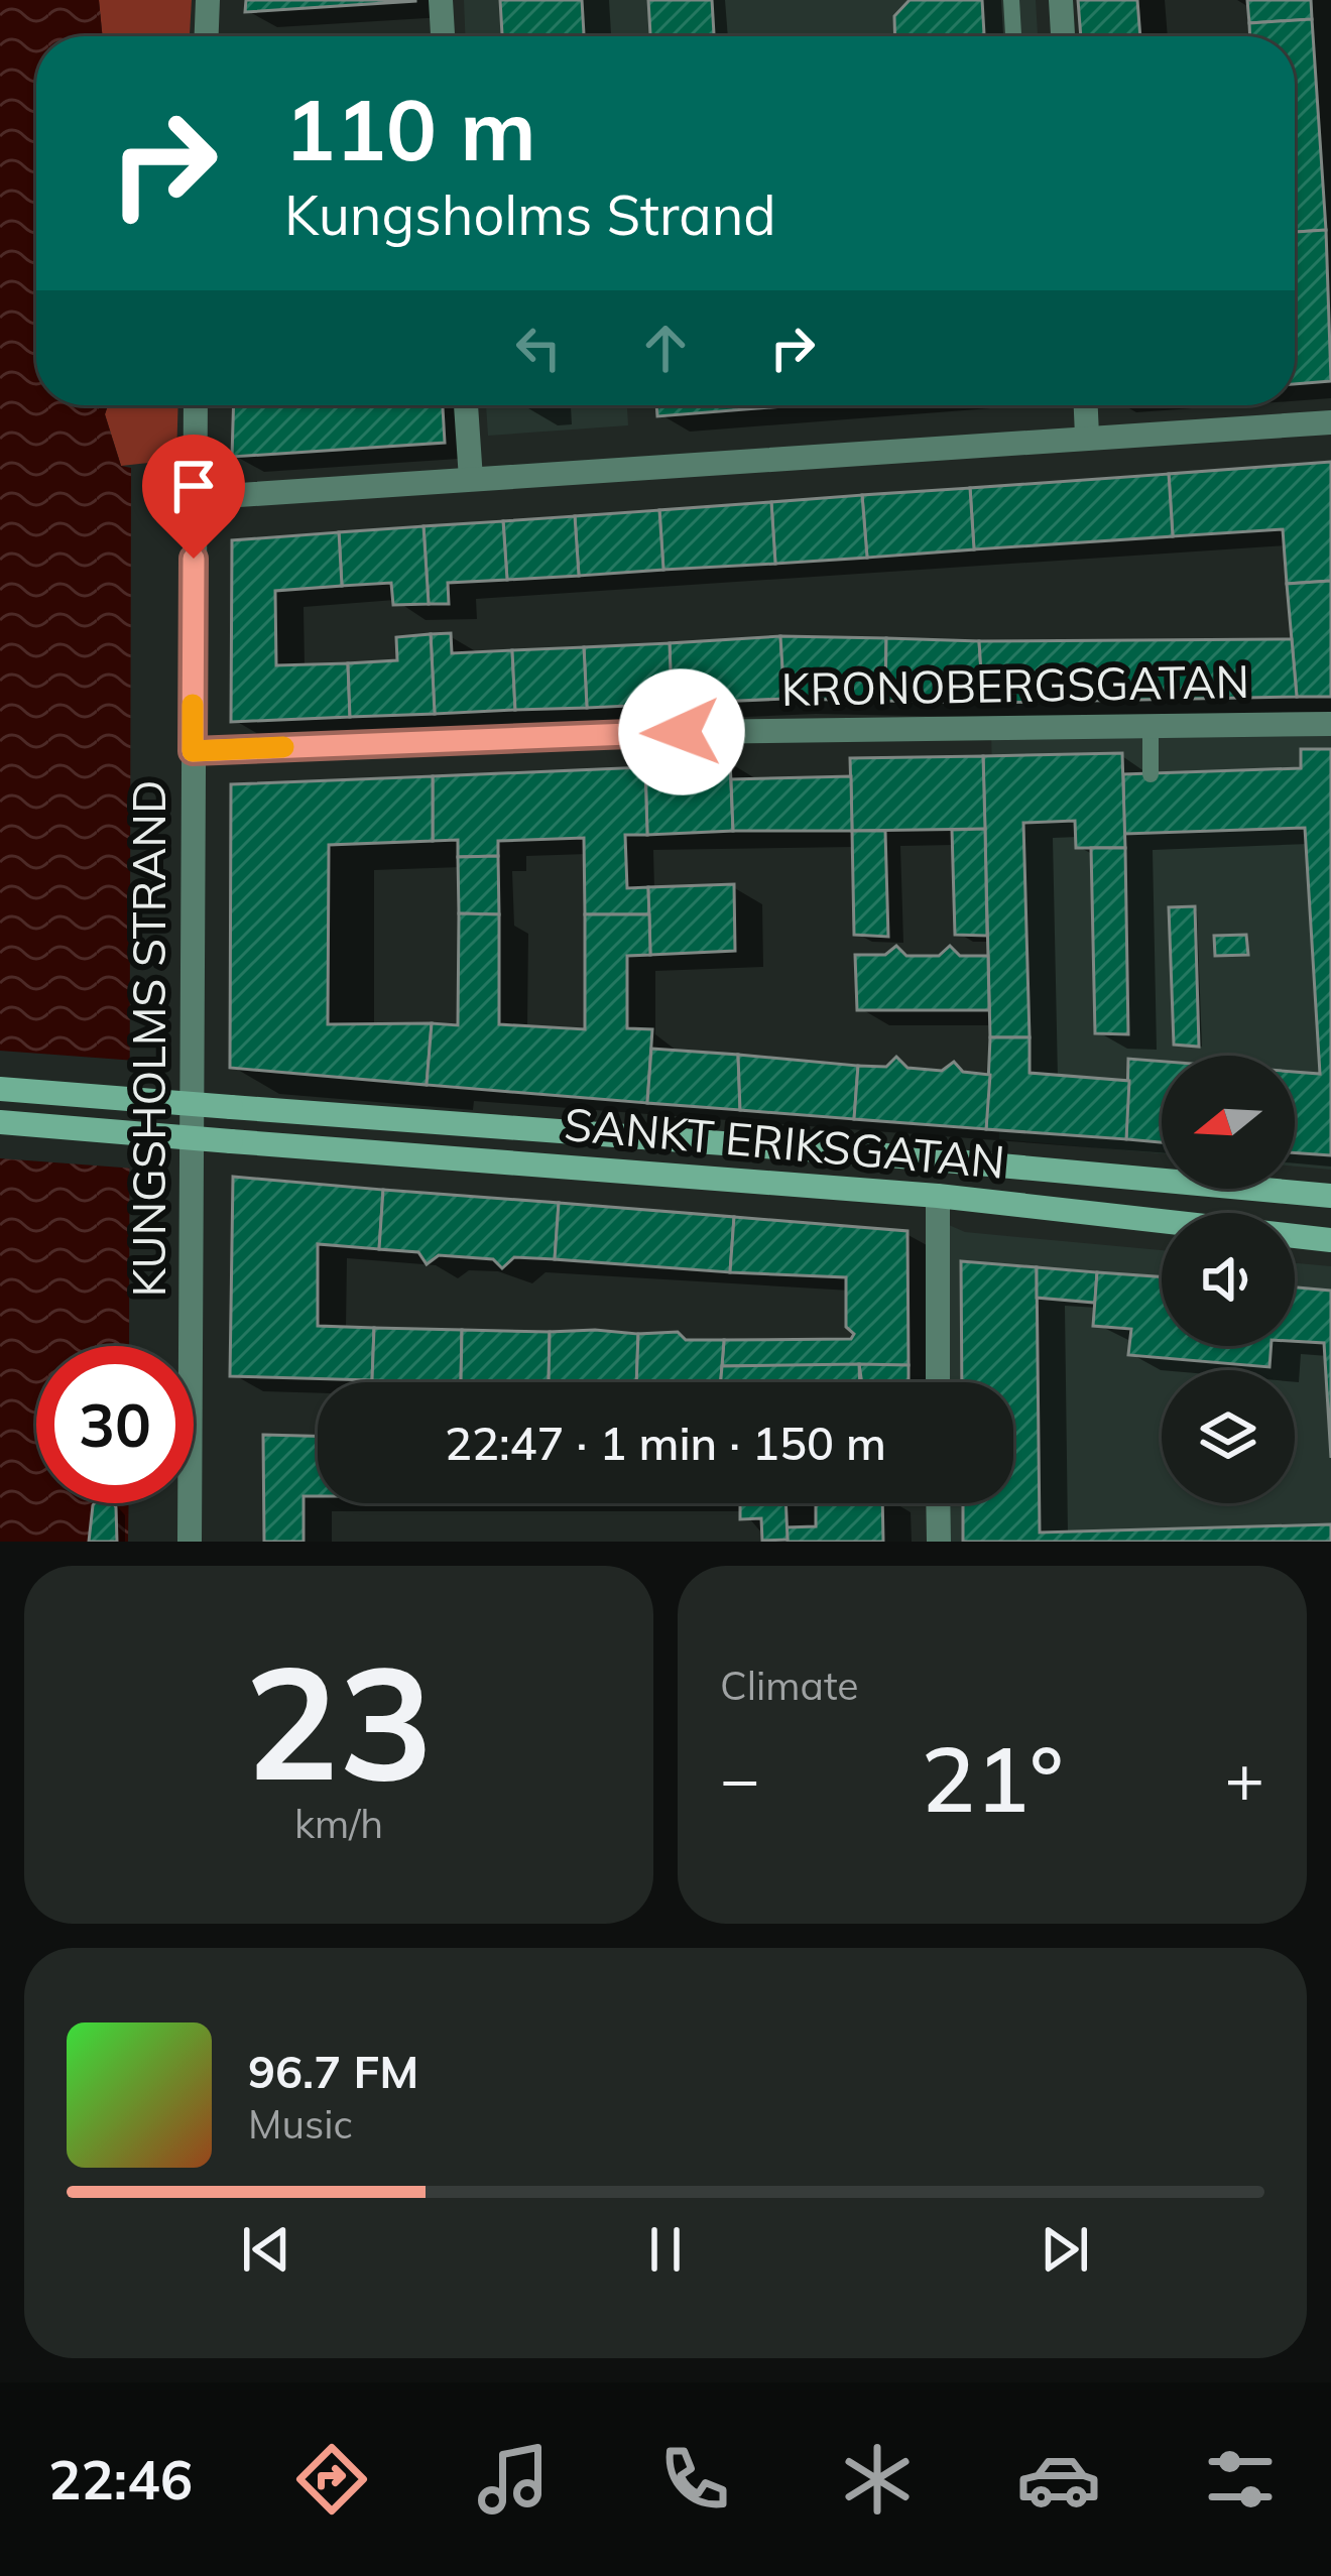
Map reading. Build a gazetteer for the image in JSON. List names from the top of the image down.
{
  "streets": {
    "main road": ["SANKT ERIKSGATAN"],
    "street": ["KRONOBERGSGATAN", "KUNGSHOLMS STRAND"]
  },
  "crossings": [
    ["KRONOBERGSGATAN", "KUNGSHOLMS STRAND"]
  ],
  "north": "left",
  "page": {
    "turn": ["110 m", "Kungsholms Strand"],
    "limit": "30",
    "trip": "22:47 · 1 min · 150 m",
    "tile": [
      ["23", "km/h"],
      "Climate"
    ],
    "heat": ["−", "21°", "+"],
    "song": ["96.7 FM", "Music"],
    "tabs": "22:46"
  }
}
